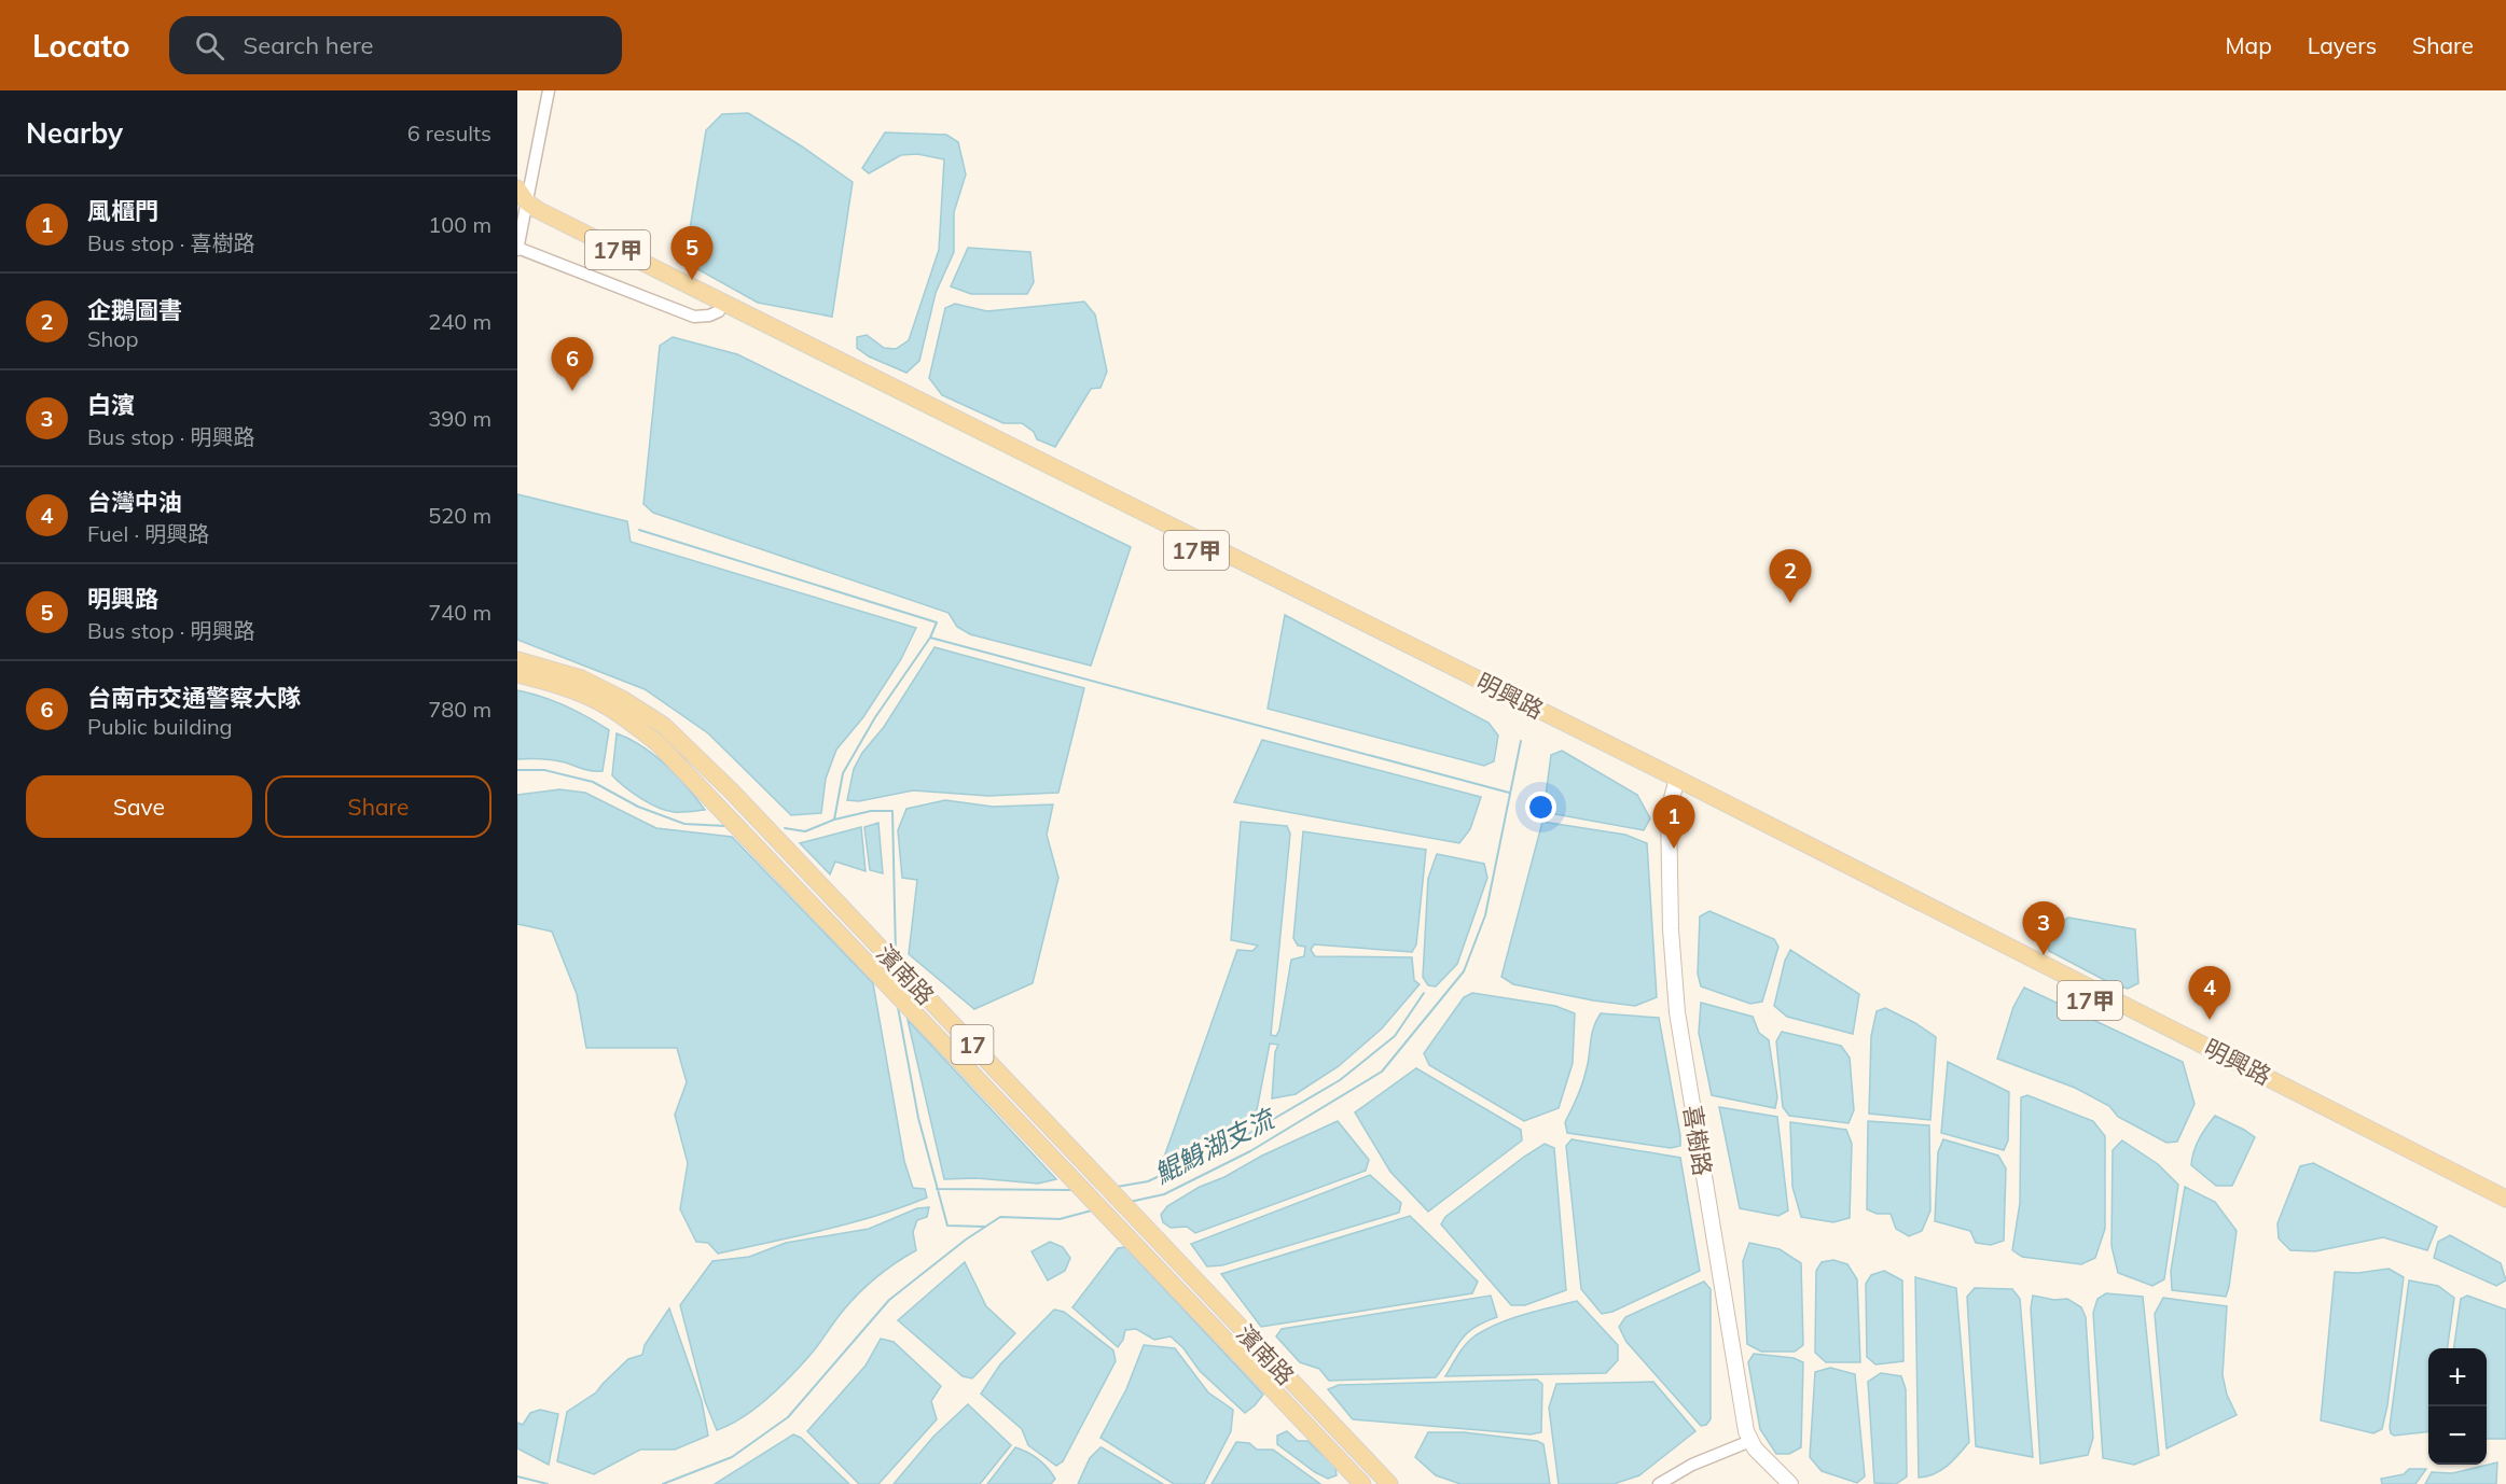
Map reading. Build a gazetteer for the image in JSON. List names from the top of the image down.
{
  "streets": {
    "main road": [
      "17甲",
      "明興路",
      "濱南路",
      "17"
    ],
    "street": ["喜樹路"]
  },
  "crossings": [
    ["明興路", "喜樹路"]
  ],
  "water": ["鯤鯓湖支流"],
  "page": {
    "header": "Locato",
    "search": "Search here",
    "nav": ["Map", "Layers", "Share"],
    "heading": ["Nearby", "6 results"],
    "list": [
      {
        "mark": "1",
        "name": "風櫃門",
        "note": "Bus stop · 喜樹路",
        "value": "100 m"
      },
      {
        "mark": "2",
        "name": "企鵝圖書",
        "note": "Shop",
        "value": "240 m"
      },
      {
        "mark": "3",
        "name": "白濱",
        "note": "Bus stop · 明興路",
        "value": "390 m"
      },
      {
        "mark": "4",
        "name": "台灣中油",
        "note": "Fuel · 明興路",
        "value": "520 m"
      },
      {
        "mark": "5",
        "name": "明興路",
        "note": "Bus stop · 明興路",
        "value": "740 m"
      },
      {
        "mark": "6",
        "name": "台南市交通警察大隊",
        "note": "Public building",
        "value": "780 m"
      }
    ],
    "pins": [
      "5",
      "6",
      "2",
      "1",
      "3",
      "4"
    ],
    "buttons": ["Save", "Share"],
    "map_buttons": ["+", "−"]
  }
}
